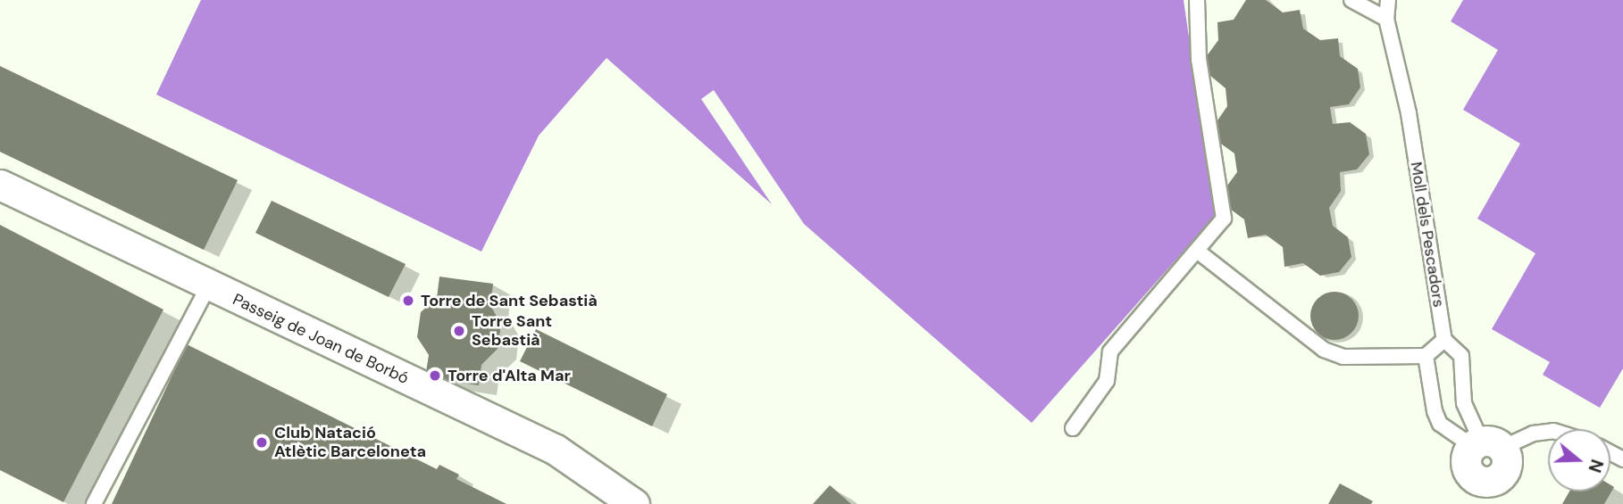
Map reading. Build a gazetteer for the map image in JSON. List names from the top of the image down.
{
  "streets": {
    "street": ["Passeig de Joan de Borbó"],
    "lane": ["Moll dels Pescadors"]
  },
  "places": [
    "Torre de Sant Sebastià",
    "Torre Sant Sebastià",
    "Torre d'Alta Mar",
    "Club Natació Atlètic Barceloneta"
  ],
  "north": "right"
}
